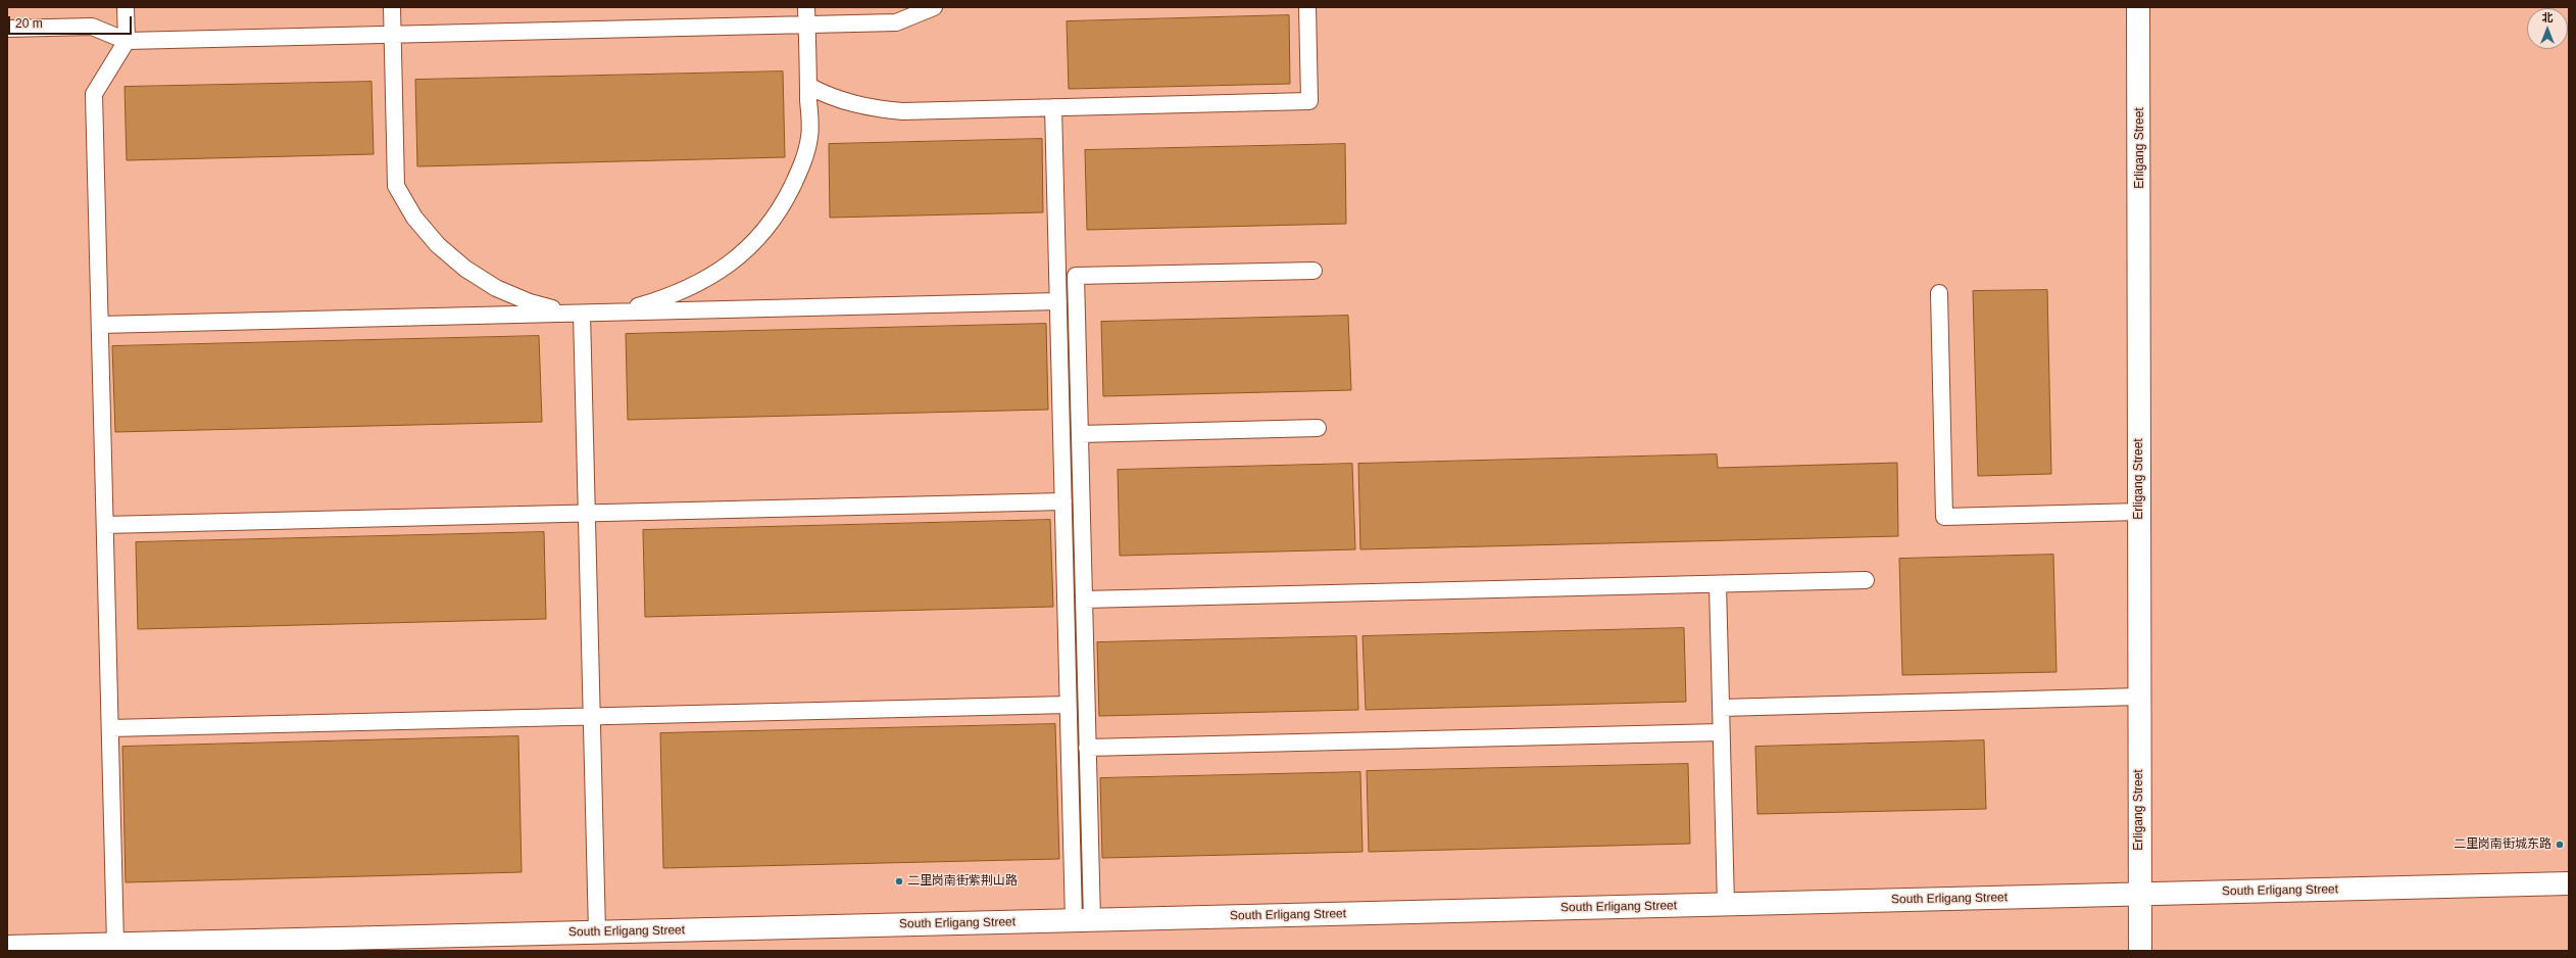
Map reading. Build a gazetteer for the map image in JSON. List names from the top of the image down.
{
  "streets": {
    "street": ["Erligang Street", "South Erligang Street"]
  },
  "crossings": [
    ["Erligang Street", "South Erligang Street"]
  ],
  "places": ["二里岗南街城东路", "二里岗南街紫荆山路"],
  "scale_bar": "20 m",
  "north": "top"
}
